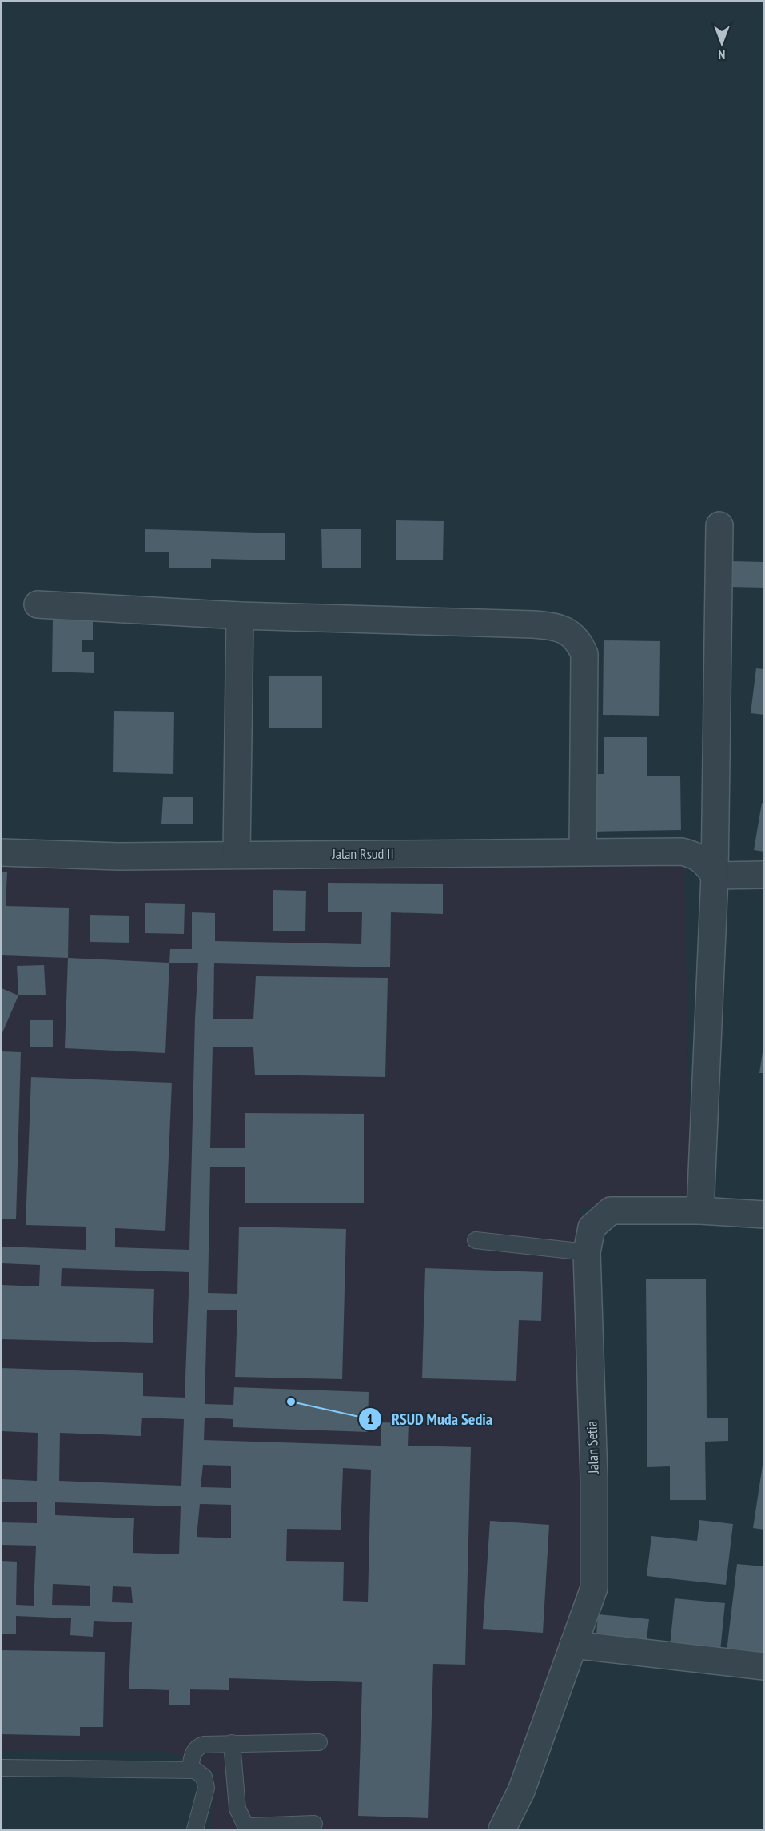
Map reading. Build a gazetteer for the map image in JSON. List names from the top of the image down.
{
  "streets": {
    "street": ["Jalan Rsud II", "Jalan Setia"]
  },
  "places": ["RSUD Muda Sedia"],
  "north": "bottom"
}
